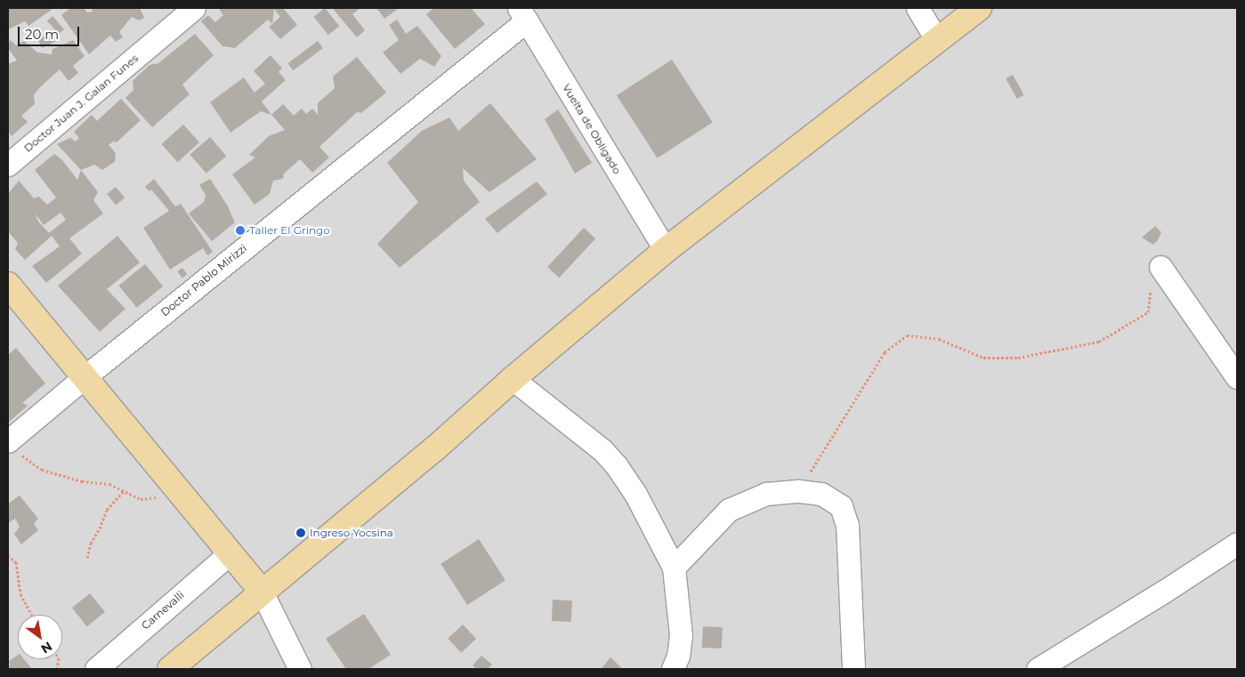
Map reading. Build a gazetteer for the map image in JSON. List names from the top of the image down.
{
  "streets": {
    "street": [
      "Doctor Juan J. Galan Funes",
      "Vuelta de Obligado",
      "Doctor Pablo Mirizzi",
      "Carnevalli"
    ]
  },
  "crossings": [
    ["Vuelta de Obligado", "Doctor Pablo Mirizzi"]
  ],
  "places": ["Taller El Gringo", "Ingreso Yocsina"],
  "scale_bar": "20 m",
  "north": "bottom right"
}
